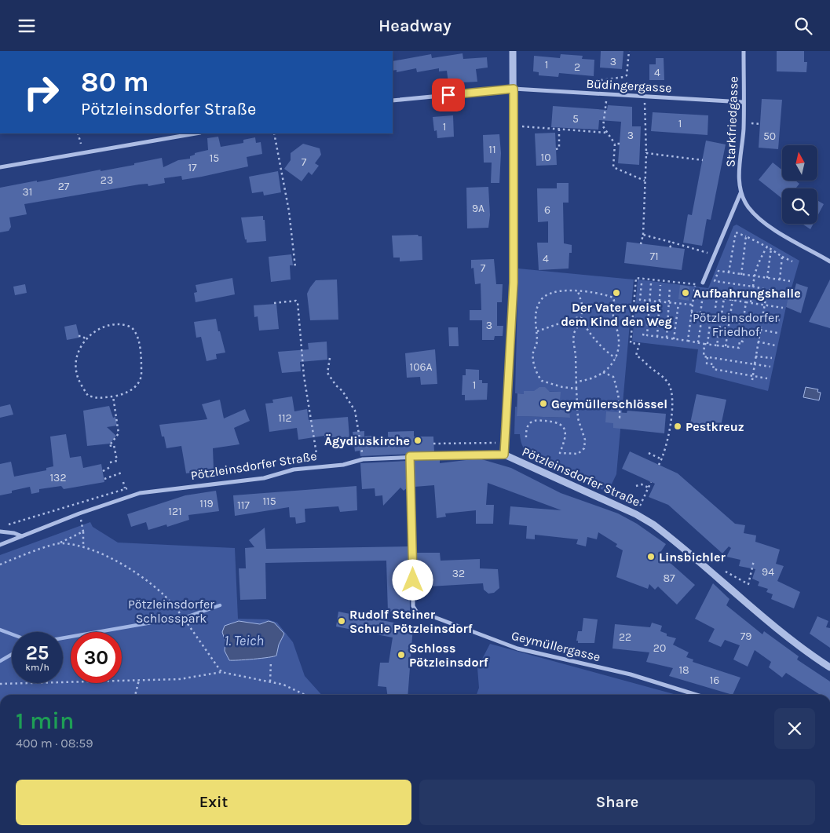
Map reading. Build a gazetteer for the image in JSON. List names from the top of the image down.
{
  "streets": {
    "street": [
      "Büdingergasse",
      "Starkfriedgasse",
      "Pötzleinsdorfer Straße",
      "Geymüllergasse"
    ]
  },
  "crossings": [
    ["Büdingergasse", "Starkfriedgasse"],
    ["Pötzleinsdorfer Straße", "Geymüllergasse"]
  ],
  "water": ["1. Teich"],
  "parks": ["Pötzleinsdorfer Friedhof", "Pötzleinsdorfer Schlosspark"],
  "places": [
    "Der Vater weist dem Kind den Weg",
    "Aufbahrungshalle",
    "Geymüllerschlössel",
    "Pestkreuz",
    "Ägydiuskirche",
    "Linsbichler",
    "Rudolf Steiner Schule Pötzleinsdorf",
    "Schloss Pötzleinsdorf"
  ],
  "house_numbers": [
    "3",
    "1",
    "2",
    "4",
    "5",
    "1",
    "1",
    "3",
    "50",
    "11",
    "10",
    "15",
    "7",
    "17",
    "23",
    "27",
    "31",
    "9A",
    "6",
    "71",
    "4",
    "7",
    "3",
    "106A",
    "1",
    "112",
    "132",
    "115",
    "119",
    "117",
    "121",
    "94",
    "32",
    "87",
    "79",
    "22",
    "20",
    "18",
    "16"
  ],
  "north": "top",
  "page": {
    "header": "Headway",
    "turn": ["80 m", "Pötzleinsdorfer Straße"],
    "speed": "25 km/h",
    "limit": "30",
    "heading": ["1 min", "400 m · 08:59"],
    "buttons": ["Exit", "Share"]
  }
}
